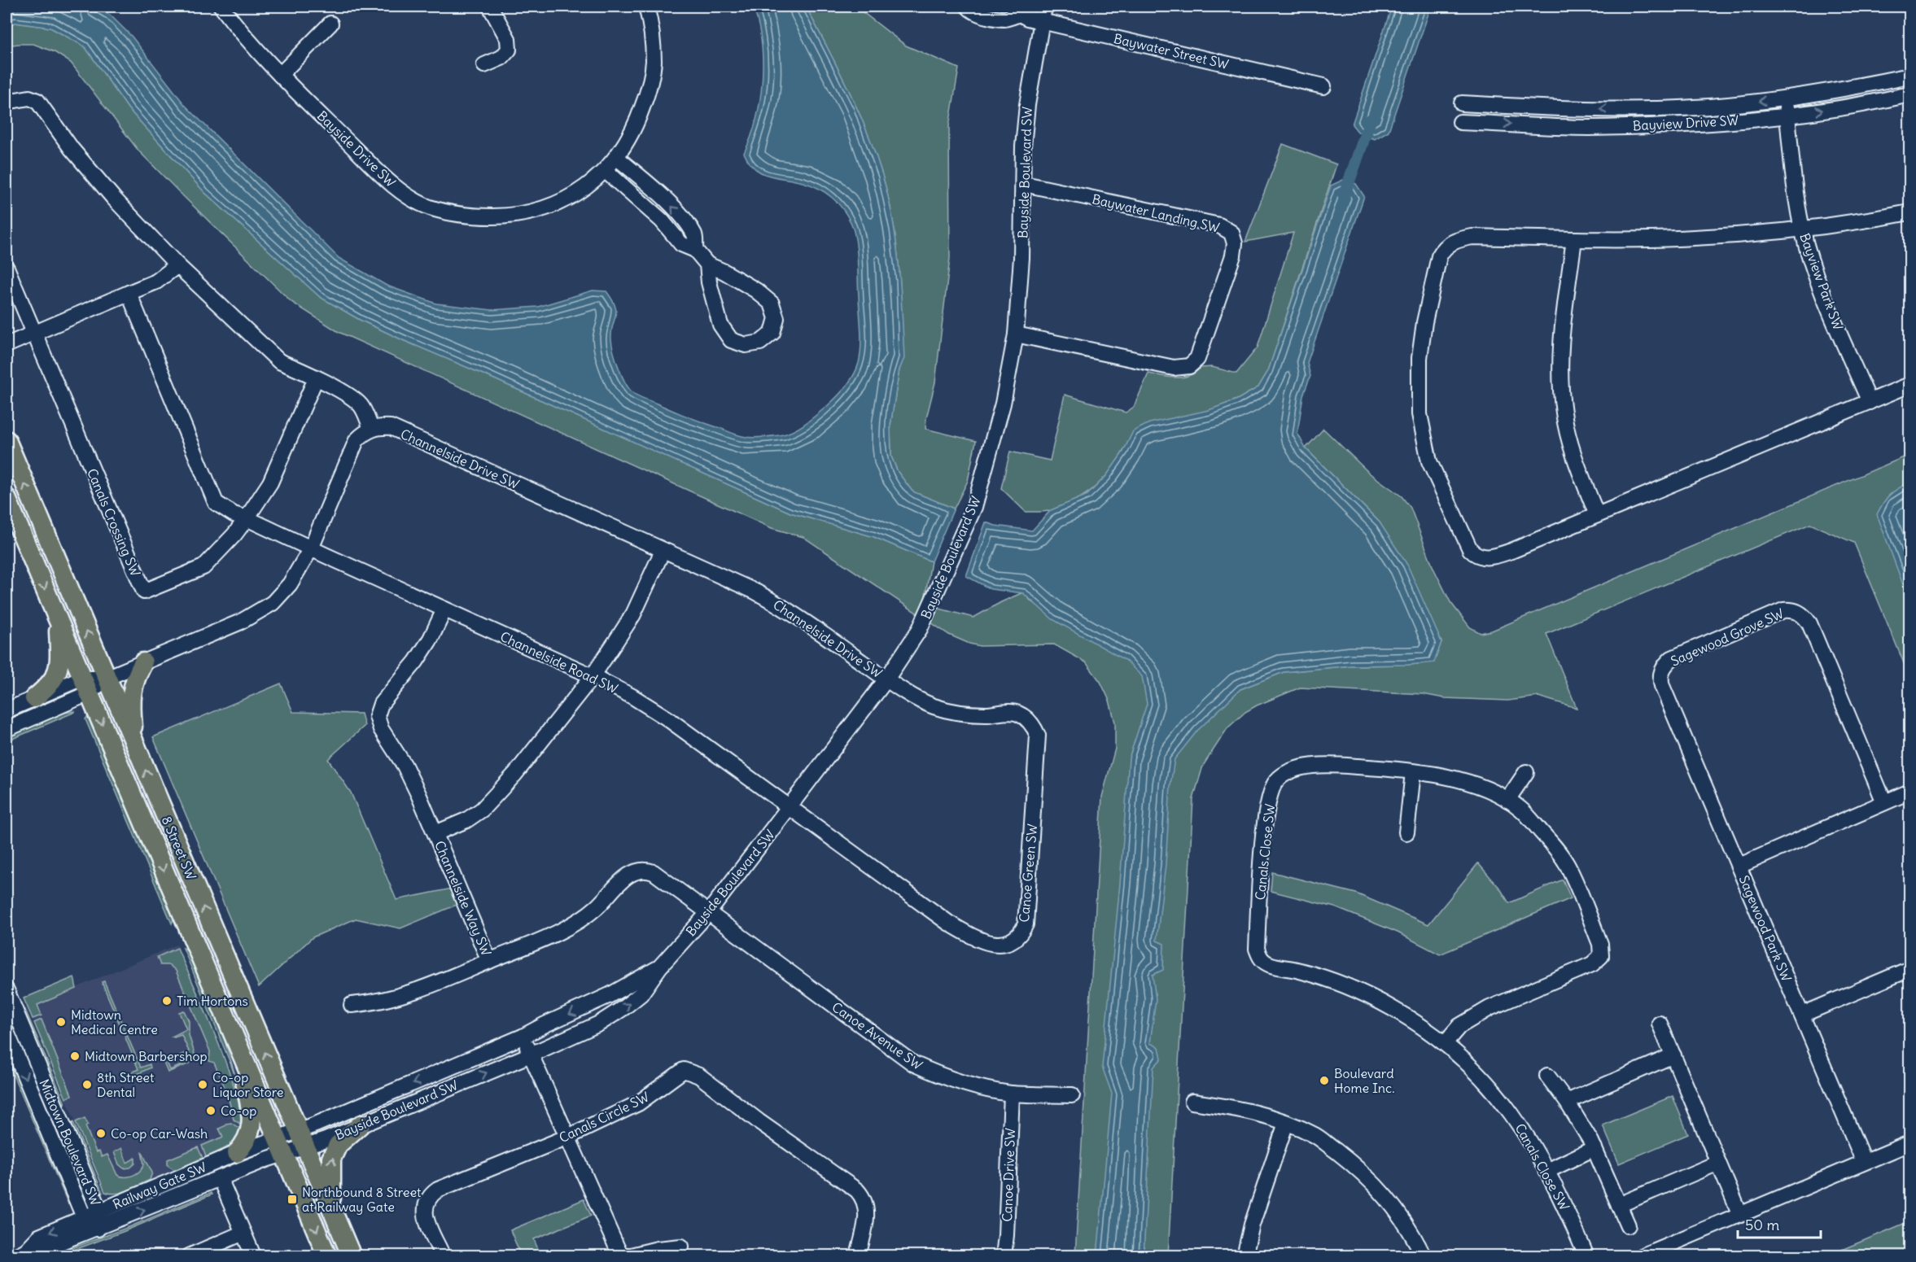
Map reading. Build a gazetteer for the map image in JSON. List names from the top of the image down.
{
  "streets": {
    "main road": ["8 Street SW"],
    "street": [
      "Baywater Street SW",
      "Bayview Drive SW",
      "Bayside Drive SW",
      "Bayside Boulevard SW",
      "Baywater Landing SW",
      "Bayview Park SW",
      "Channelside Drive SW",
      "Canals Crossing SW",
      "Sagewood Grove SW",
      "Channelside Road SW",
      "Canals Close SW",
      "Canoe Green SW",
      "Channelside Way SW",
      "Sagewood Park SW",
      "Canoe Avenue SW",
      "Canals Circle SW",
      "Midtown Boulevard SW",
      "Canoe Drive SW",
      "Railway Gate SW"
    ]
  },
  "crossings": [
    ["Baywater Street SW", "Bayside Boulevard SW"],
    ["Bayview Drive SW", "Bayview Park SW"],
    ["Bayside Boulevard SW", "Baywater Landing SW"],
    ["Bayside Boulevard SW", "Channelside Drive SW"],
    ["Bayside Boulevard SW", "Channelside Road SW"],
    ["Bayside Boulevard SW", "8 Street SW"],
    ["Bayside Boulevard SW", "Canoe Green SW"],
    ["Bayside Boulevard SW", "Channelside Way SW"],
    ["Bayside Boulevard SW", "Canoe Avenue SW"],
    ["Bayside Boulevard SW", "Railway Gate SW"],
    ["Channelside Drive SW", "Canoe Green SW"],
    ["Sagewood Grove SW", "Sagewood Park SW"],
    ["Channelside Road SW", "Canoe Green SW"],
    ["Channelside Road SW", "Channelside Way SW"],
    ["8 Street SW", "Railway Gate SW"],
    ["Channelside Way SW", "Canoe Avenue SW"],
    ["Canoe Avenue SW", "Canoe Drive SW"],
    ["Midtown Boulevard SW", "Railway Gate SW"]
  ],
  "places": {
    "other": [
      "Tim Hortons",
      "Midtown Medical Centre",
      "Midtown Barbershop",
      "Boulevard Home Inc.",
      "8th Street Dental",
      "Co-op Liquor Store",
      "Co-op",
      "Co-op Car-Wash"
    ],
    "transit": ["Northbound 8 Street at Railway Gate"]
  },
  "scale_bar": "50 m"
}
